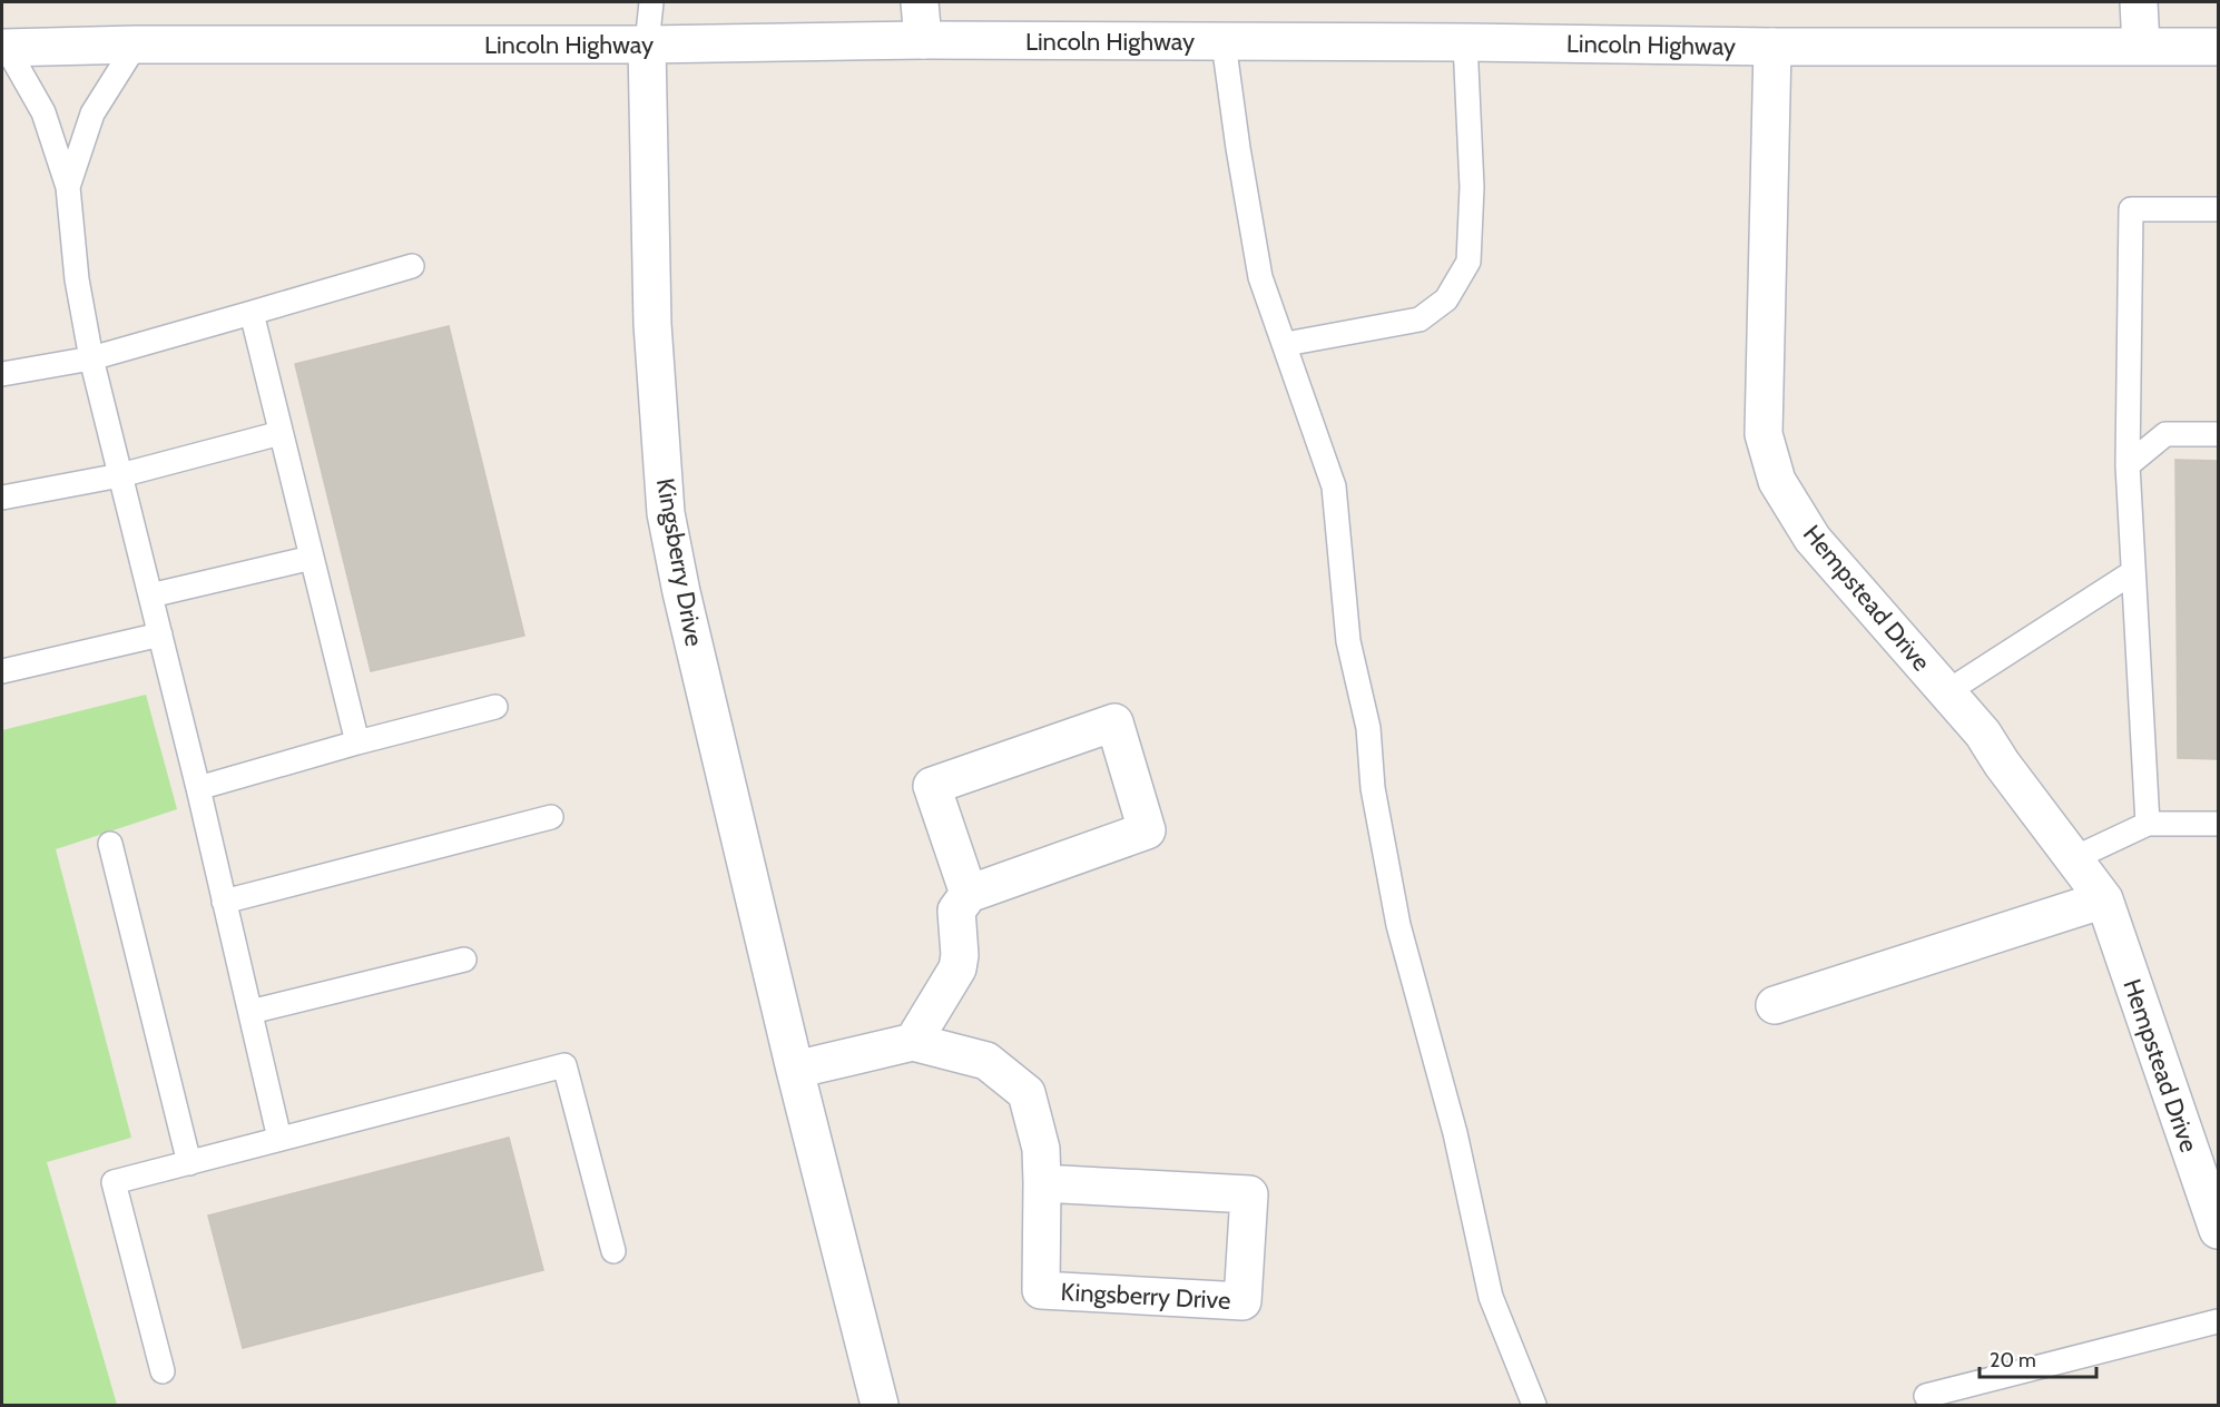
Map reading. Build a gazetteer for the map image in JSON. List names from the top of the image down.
{
  "streets": {
    "street": ["Lincoln Highway", "Kingsberry Drive", "Hempstead Drive"]
  },
  "crossings": [
    ["Lincoln Highway", "Kingsberry Drive"],
    ["Lincoln Highway", "Hempstead Drive"]
  ],
  "scale_bar": "20 m"
}
